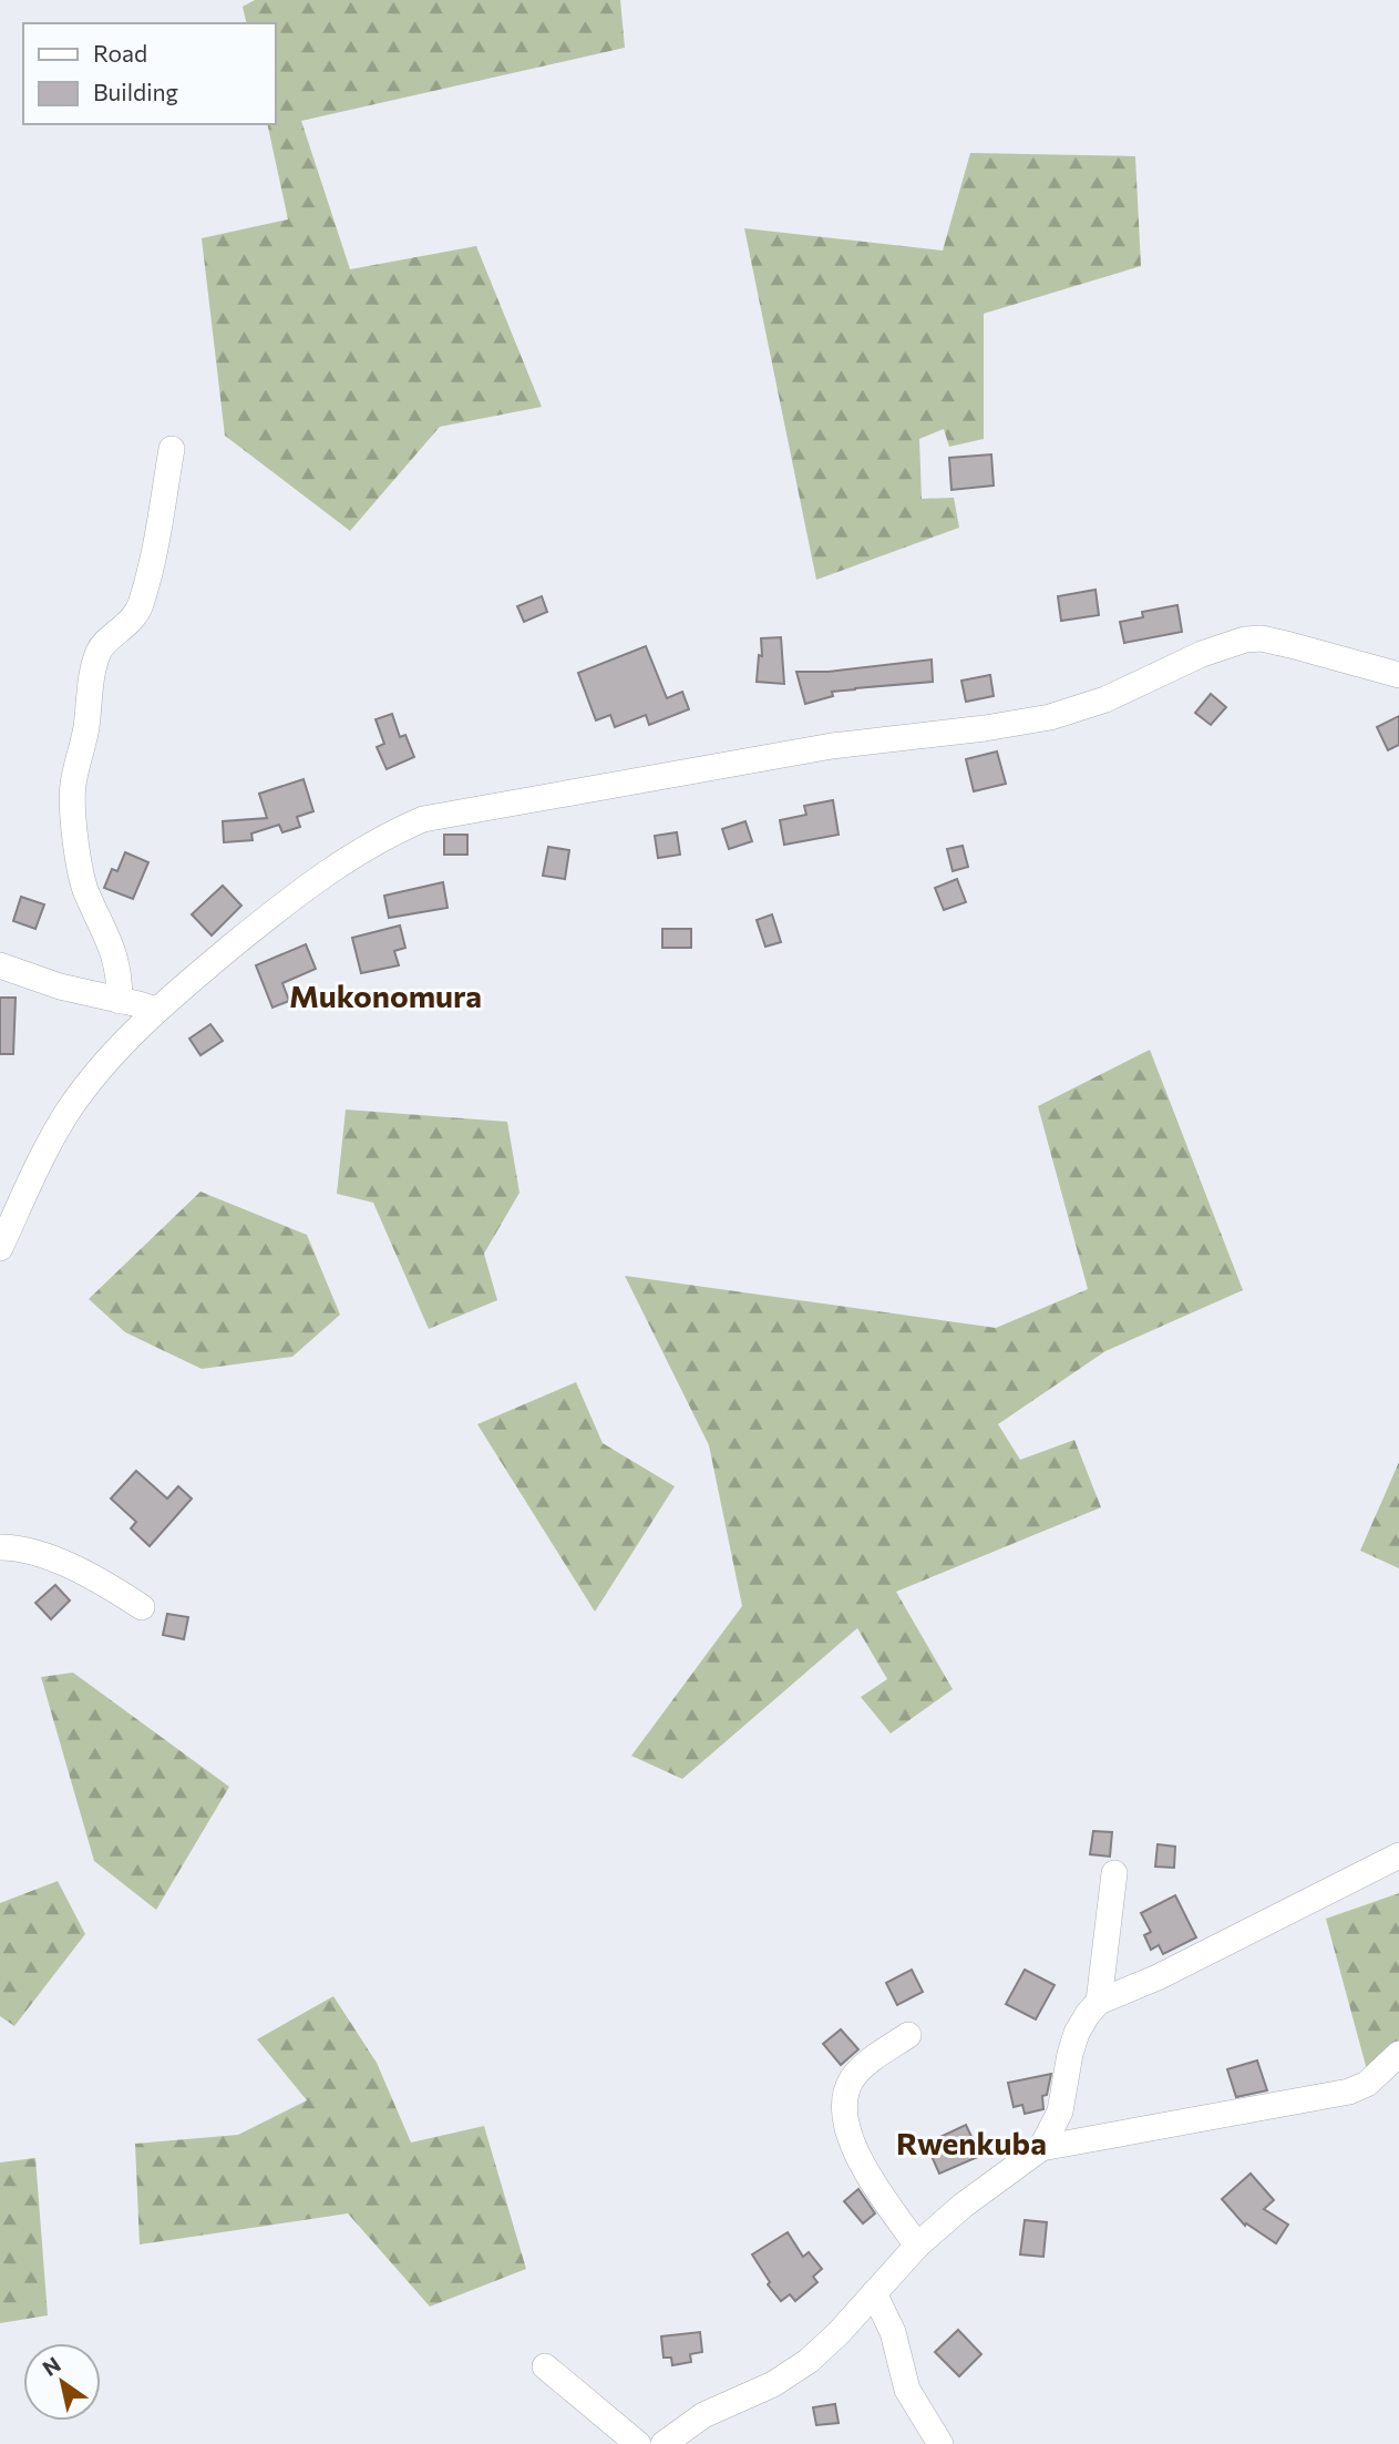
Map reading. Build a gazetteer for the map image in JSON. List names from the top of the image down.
{
  "districts": ["Mukonomura", "Rwenkuba"],
  "legend": ["Road", "Building"],
  "north": "top left"
}
